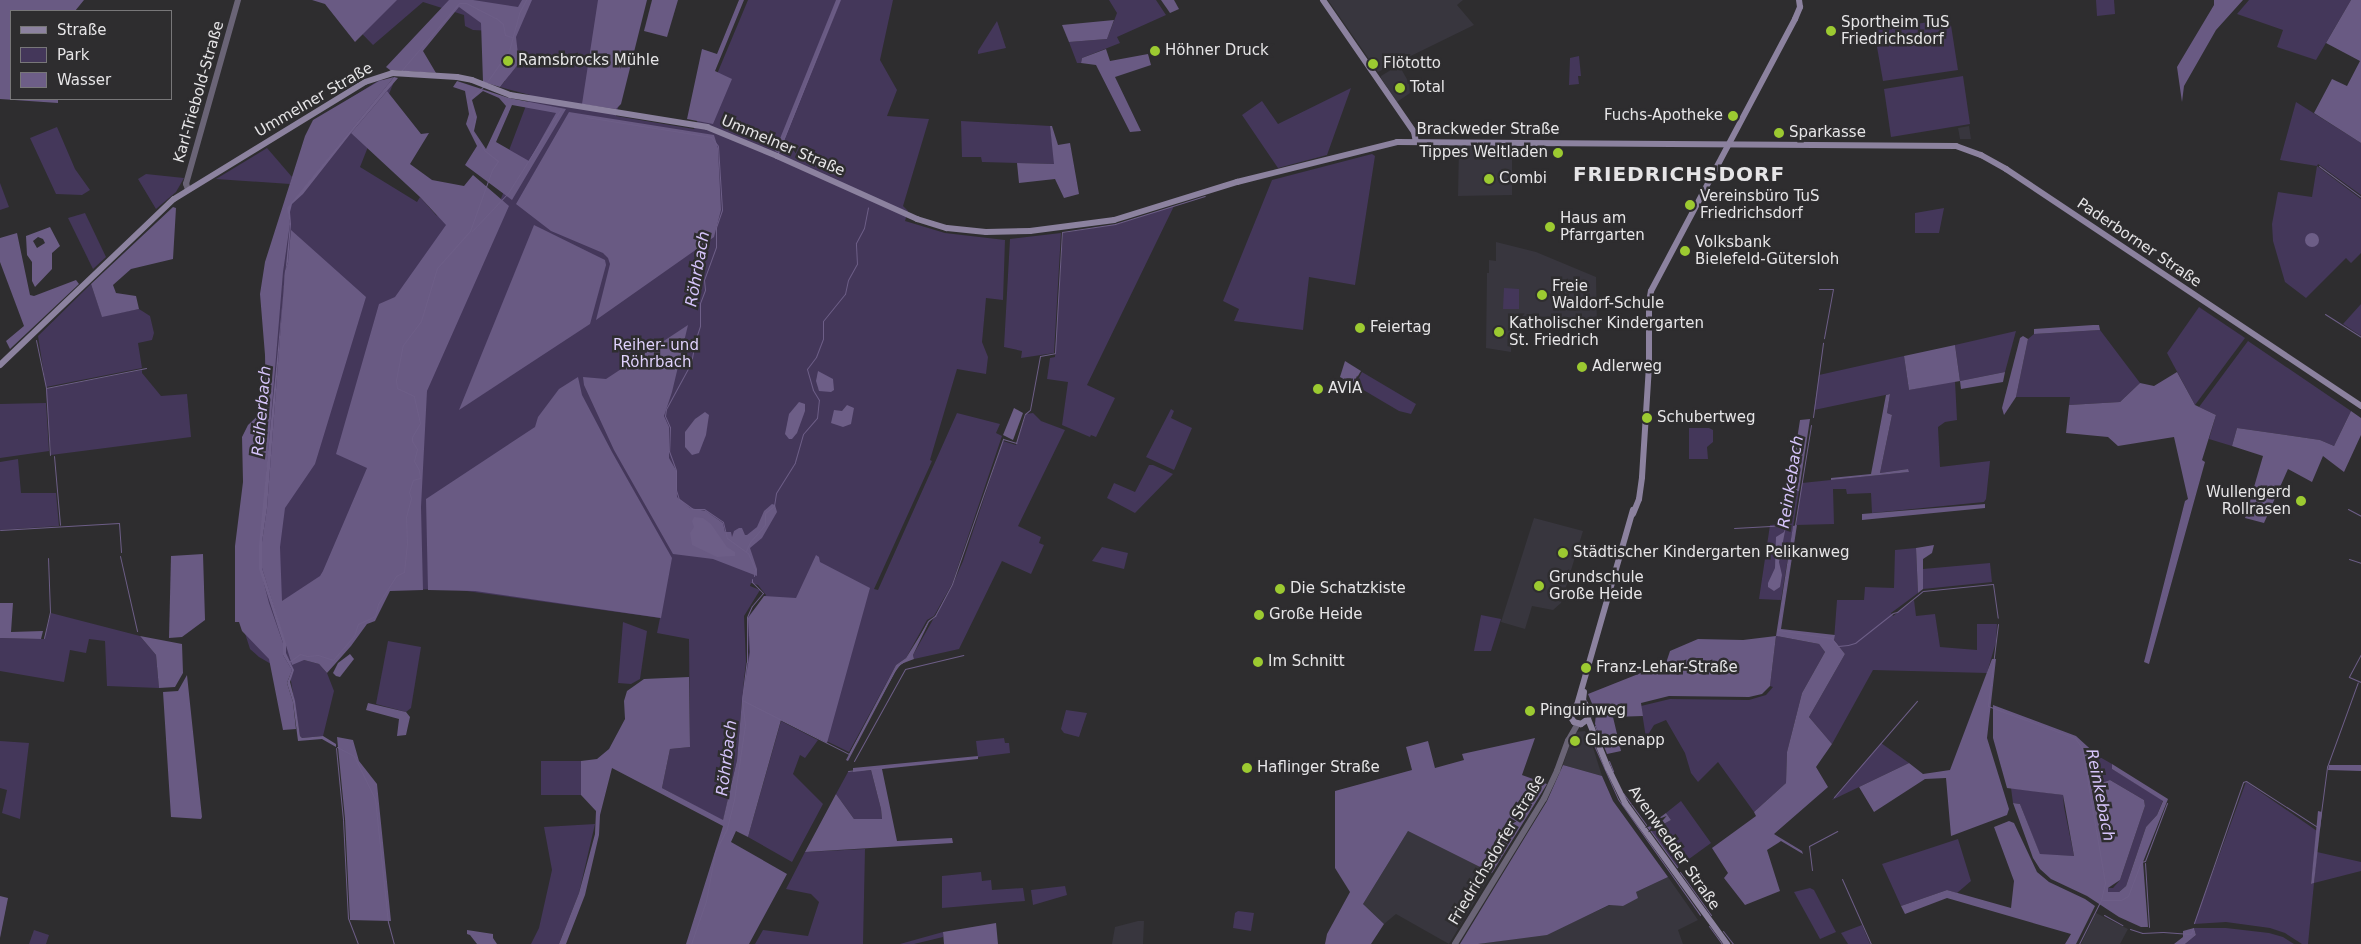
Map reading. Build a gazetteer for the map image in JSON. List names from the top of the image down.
{
  "streets": {
    "main road": [
      "Ummelner Straße",
      "Brackweder Straße",
      "Paderborner Straße",
      "Avenwedder Straße"
    ],
    "street": ["Karl-Triebold-Straße", "Friedrichsdorfer Straße"]
  },
  "crossings": [
    ["Karl-Triebold-Straße", "Ummelner Straße"],
    ["Ummelner Straße", "Brackweder Straße"],
    ["Brackweder Straße", "Paderborner Straße"],
    ["Avenwedder Straße", "Friedrichsdorfer Straße"]
  ],
  "districts": ["FRIEDRICHSDORF"],
  "water": ["Röhrbach", "Reiherbach", "Reinkebach"],
  "parks": ["Reiher- und Röhrbach"],
  "places": [
    "Sportheim TuS Friedrichsdorf",
    "Höhner Druck",
    "Ramsbrocks Mühle",
    "Flötotto",
    "Total",
    "Fuchs-Apotheke",
    "Sparkasse",
    "Tippes Weltladen",
    "Combi",
    "Vereinsbüro TuS Friedrichsdorf",
    "Haus am Pfarrgarten",
    "Volksbank Bielefeld-Gütersloh",
    "Freie Waldorf-Schule",
    "Feiertag",
    "Katholischer Kindergarten St. Friedrich",
    "Adlerweg",
    "AVIA",
    "Schubertweg",
    "Wullengerd Rollrasen",
    "Städtischer Kindergarten Pelikanweg",
    "Grundschule Große Heide",
    "Die Schatzkiste",
    "Große Heide",
    "Im Schnitt",
    "Franz-Lehar-Straße",
    "Pinguinweg",
    "Glasenapp",
    "Haflinger Straße"
  ],
  "legend": ["Straße", "Park", "Wasser"]
}
